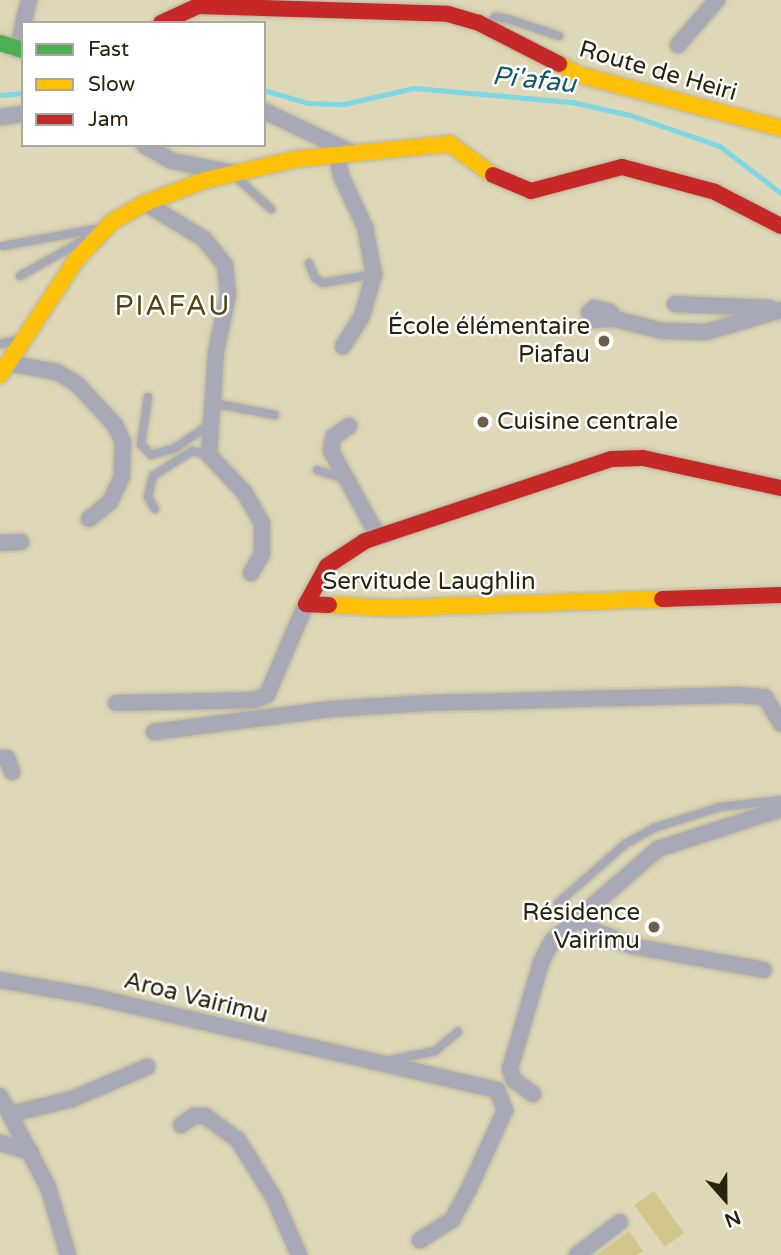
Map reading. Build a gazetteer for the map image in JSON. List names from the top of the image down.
{
  "streets": {
    "street": ["Route de Heiri", "Servitude Laughlin", "Aroa Vairimu"]
  },
  "districts": ["PIAFAU"],
  "water": ["Pi'afau"],
  "places": ["École élémentaire Piafau", "Cuisine centrale", "Résidence Vairimu"],
  "legend": ["Fast", "Slow", "Jam"],
  "north": "bottom"
}
